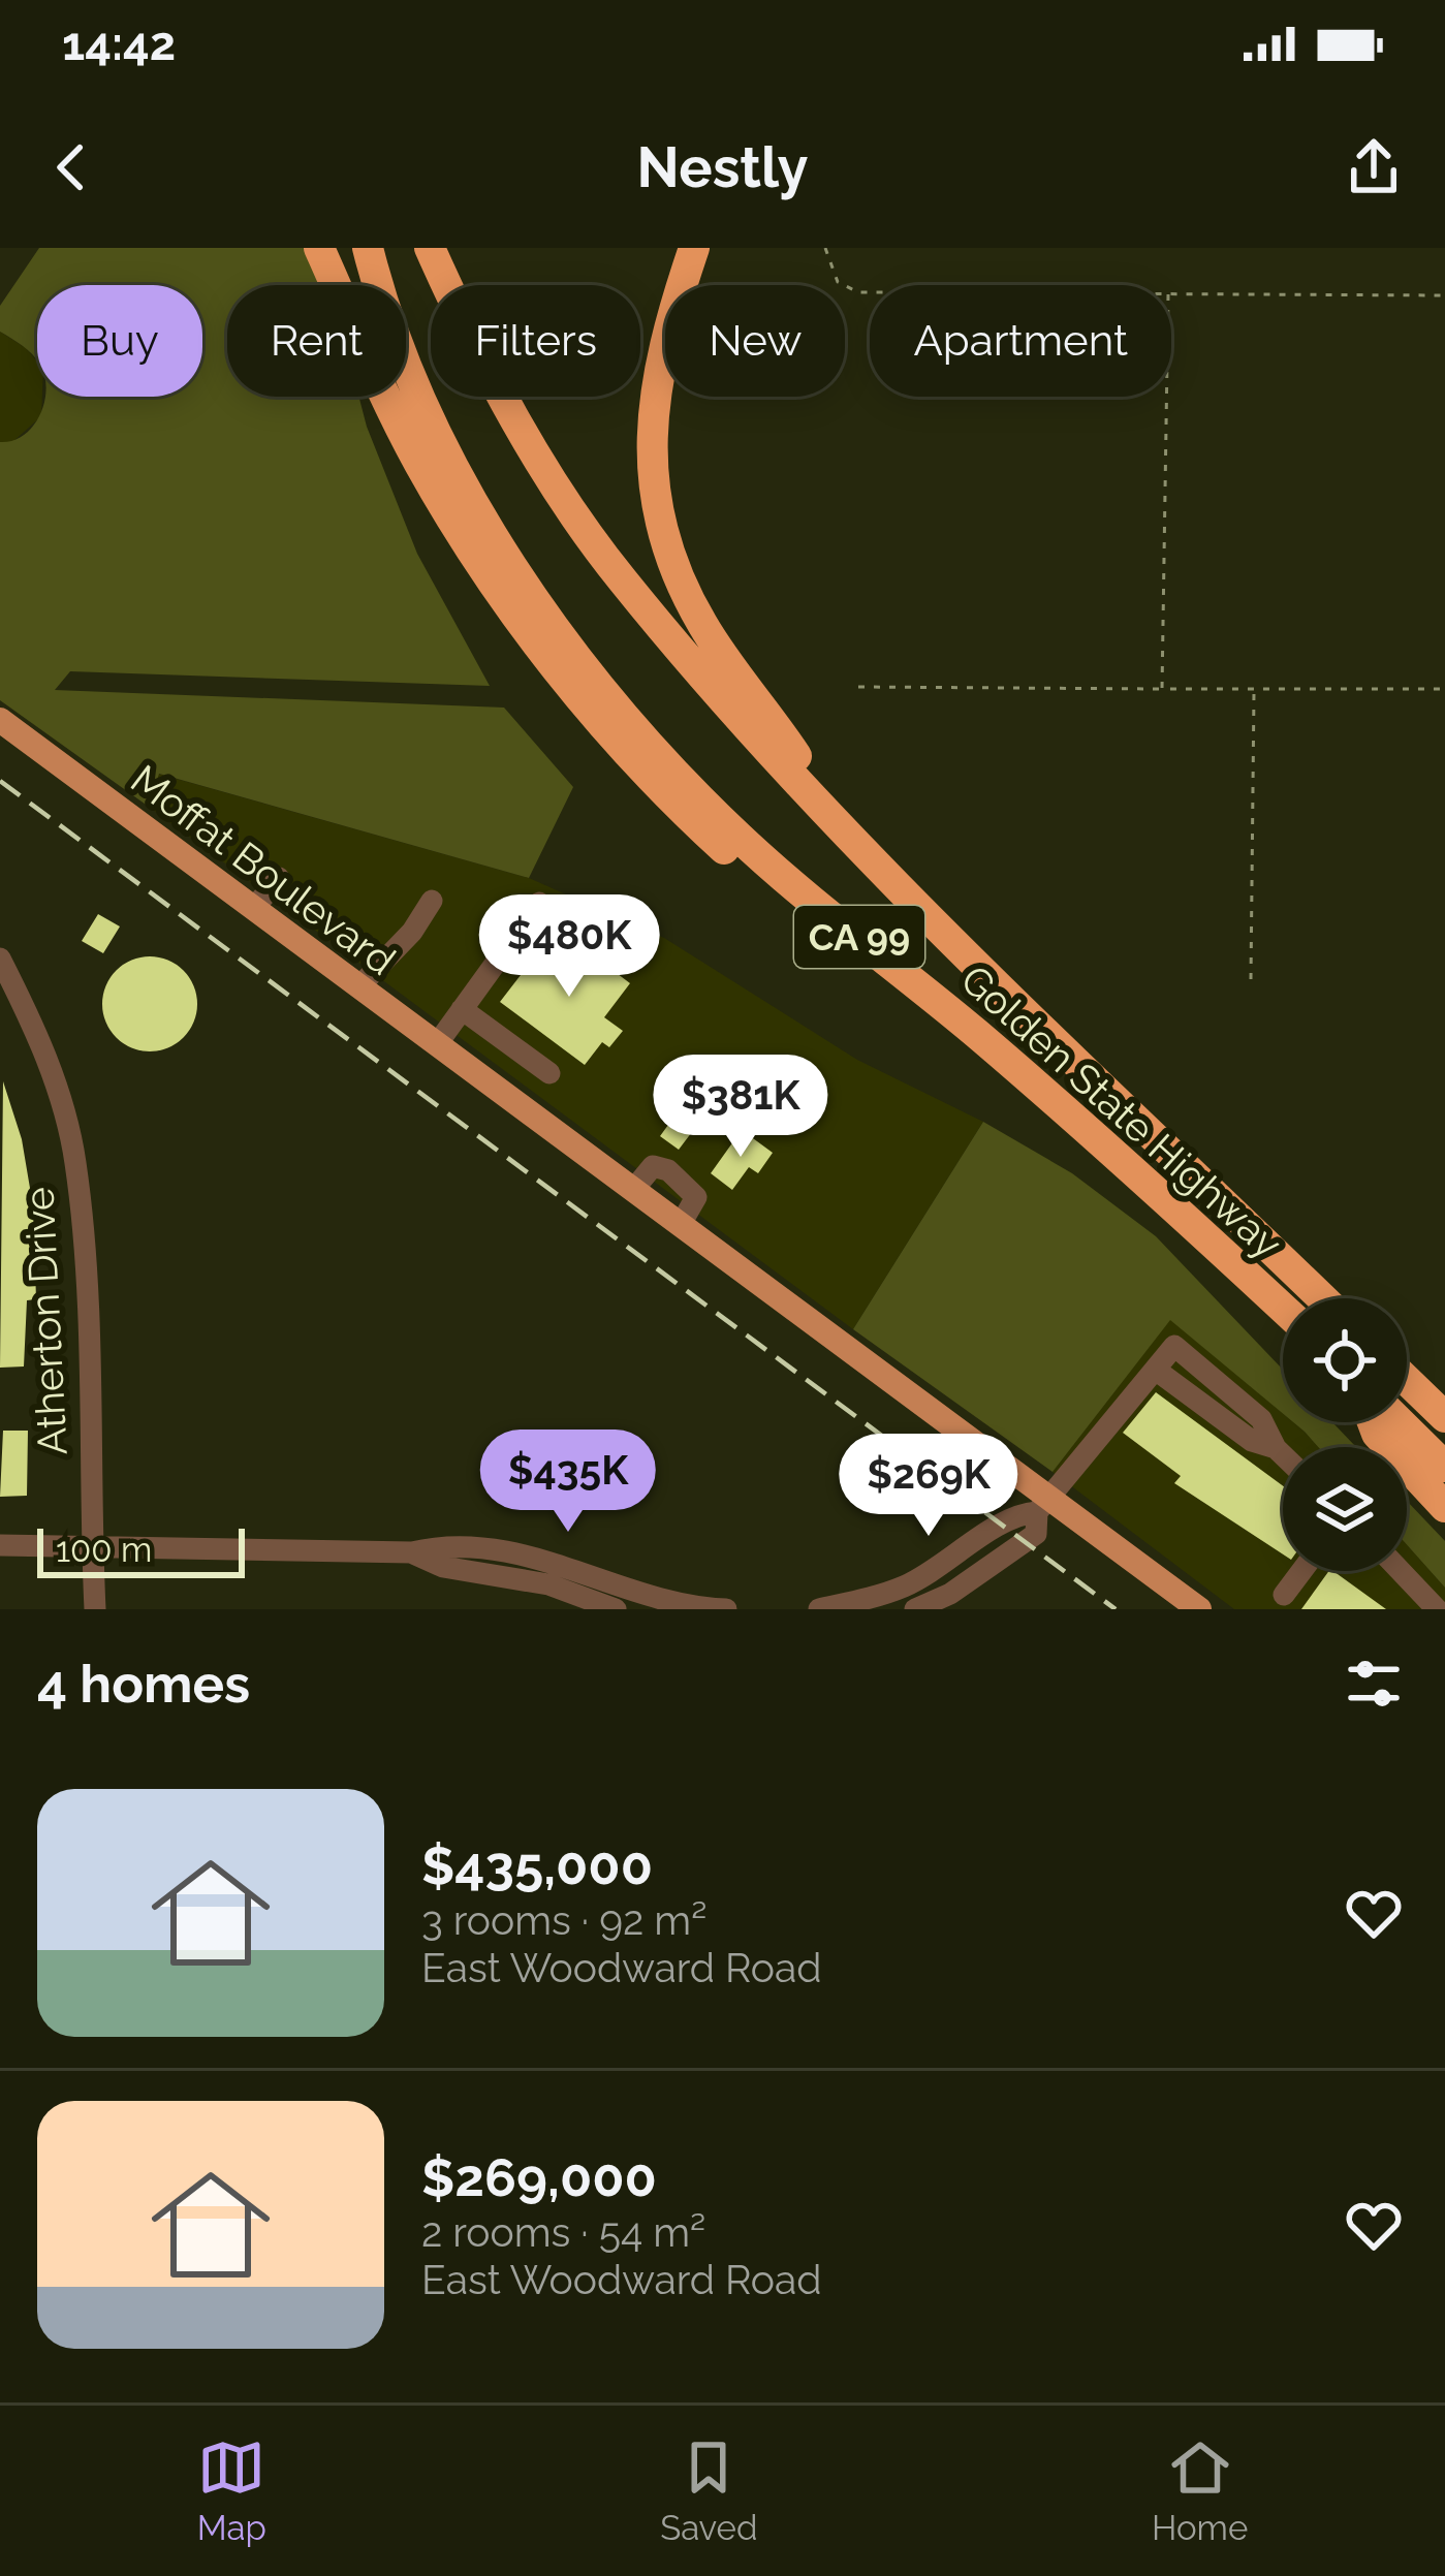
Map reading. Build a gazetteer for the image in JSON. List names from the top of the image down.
{
  "streets": {
    "highway": ["CA 99", "Golden State Highway"],
    "main road": ["Moffat Boulevard"],
    "street": ["Atherton Drive"]
  },
  "scale_bar": "100 m",
  "page": {
    "status": "14:42",
    "header": "Nestly",
    "chip": [
      "Buy",
      "Rent",
      "Filters",
      "New",
      "Apartment"
    ],
    "price": [
      "$480K",
      "$381K",
      "$435K",
      "$269K"
    ],
    "scale": "100 m",
    "heading": "4 homes",
    "list": [
      {
        "name": "$435,000",
        "note": "3 rooms · 92 m² · East Woodward Road"
      },
      {
        "name": "$269,000",
        "note": "2 rooms · 54 m² · East Woodward Road"
      }
    ],
    "tabs": ["Map", "Saved", "Home"]
  }
}
